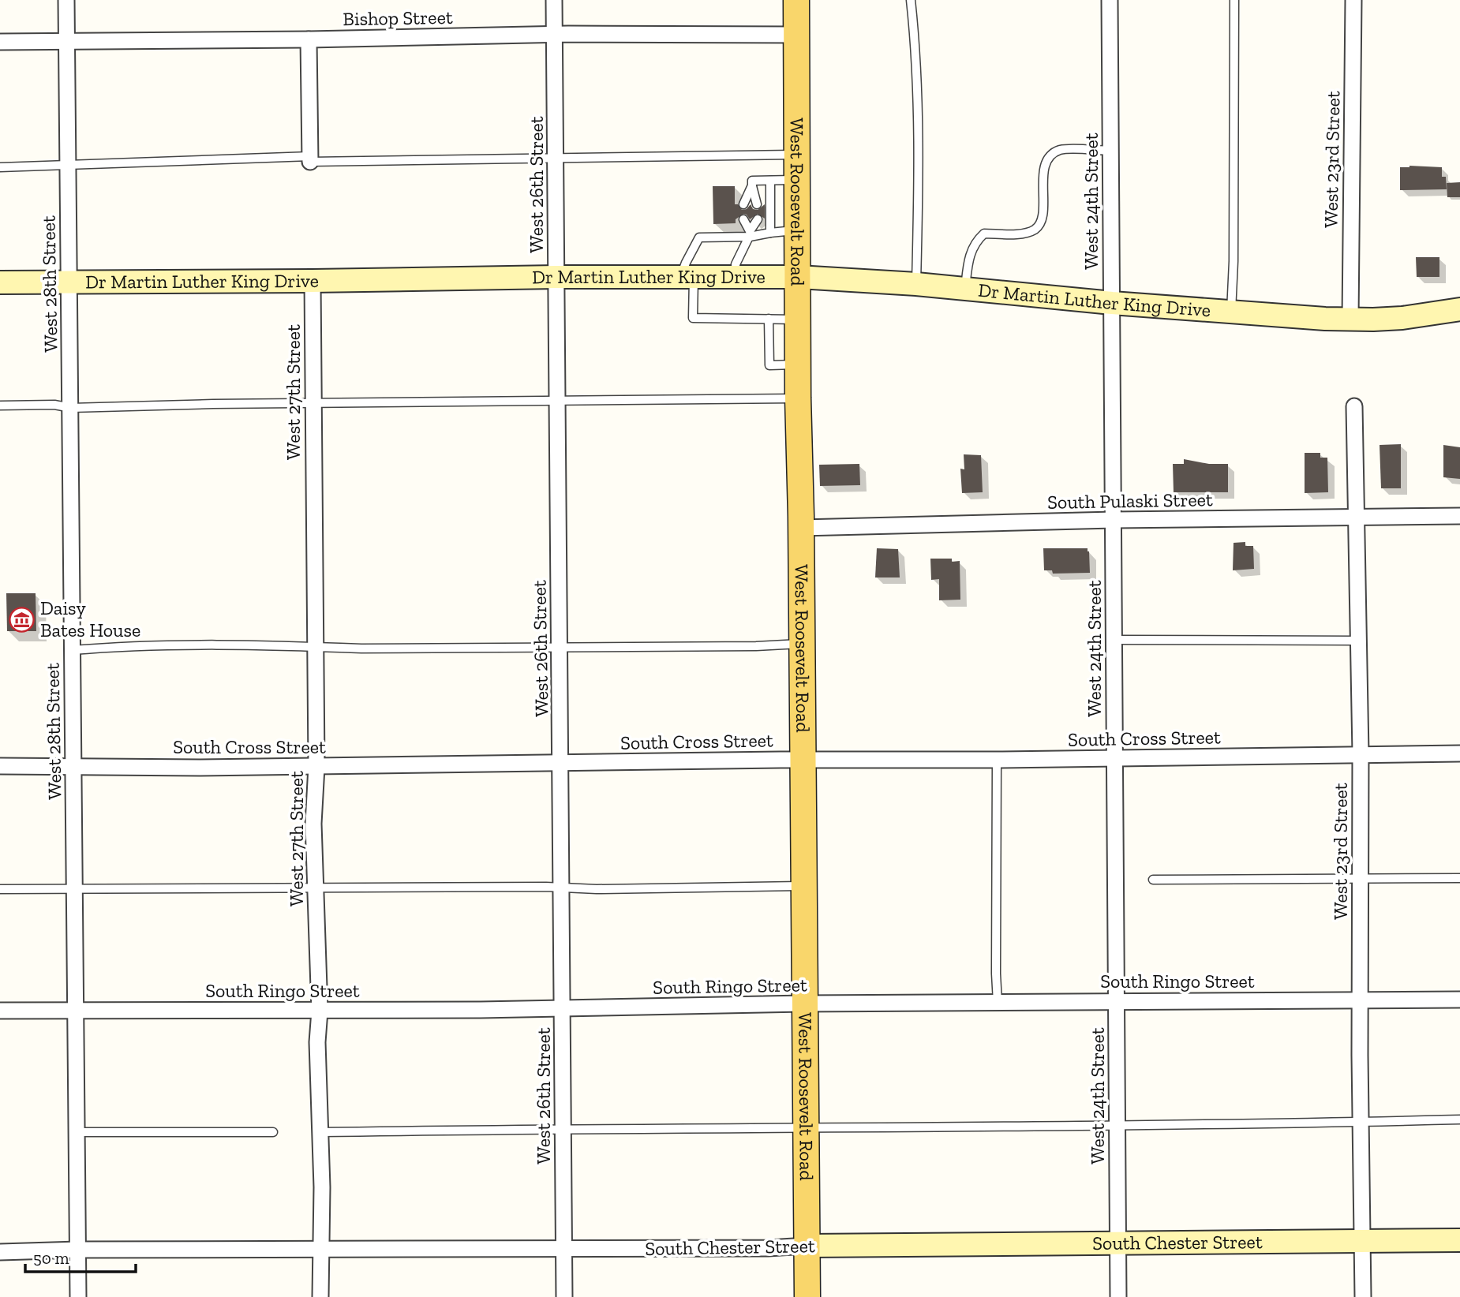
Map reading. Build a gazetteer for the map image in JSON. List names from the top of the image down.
{
  "streets": {
    "main road": ["West Roosevelt Road", "Dr Martin Luther King Drive", "South Chester Street"],
    "street": [
      "Bishop Street",
      "West 23rd Street",
      "West 26th Street",
      "West 24th Street",
      "West 28th Street",
      "West 27th Street",
      "South Pulaski Street",
      "South Cross Street",
      "South Ringo Street"
    ]
  },
  "crossings": [
    ["Bishop Street", "West 26th Street"],
    ["Bishop Street", "West Roosevelt Road"],
    ["Bishop Street", "West 28th Street"],
    ["West 23rd Street", "Dr Martin Luther King Drive"],
    ["West 23rd Street", "South Pulaski Street"],
    ["West 23rd Street", "South Cross Street"],
    ["West 23rd Street", "South Ringo Street"],
    ["West 23rd Street", "South Chester Street"],
    ["West 26th Street", "Dr Martin Luther King Drive"],
    ["West 26th Street", "South Cross Street"],
    ["West 26th Street", "South Ringo Street"],
    ["West 26th Street", "South Chester Street"],
    ["West Roosevelt Road", "Dr Martin Luther King Drive"],
    ["West Roosevelt Road", "South Pulaski Street"],
    ["West Roosevelt Road", "South Cross Street"],
    ["West Roosevelt Road", "South Ringo Street"],
    ["West Roosevelt Road", "South Chester Street"],
    ["West 24th Street", "Dr Martin Luther King Drive"],
    ["West 24th Street", "South Pulaski Street"],
    ["West 24th Street", "South Cross Street"],
    ["West 24th Street", "South Ringo Street"],
    ["West 24th Street", "South Chester Street"],
    ["Dr Martin Luther King Drive", "West 28th Street"],
    ["Dr Martin Luther King Drive", "West 27th Street"],
    ["West 28th Street", "South Cross Street"],
    ["West 28th Street", "South Ringo Street"],
    ["West 28th Street", "South Chester Street"],
    ["West 27th Street", "South Cross Street"],
    ["West 27th Street", "South Ringo Street"],
    ["West 27th Street", "South Chester Street"]
  ],
  "places": {
    "museum": ["Daisy Bates House"]
  },
  "scale_bar": "50 m"
}
